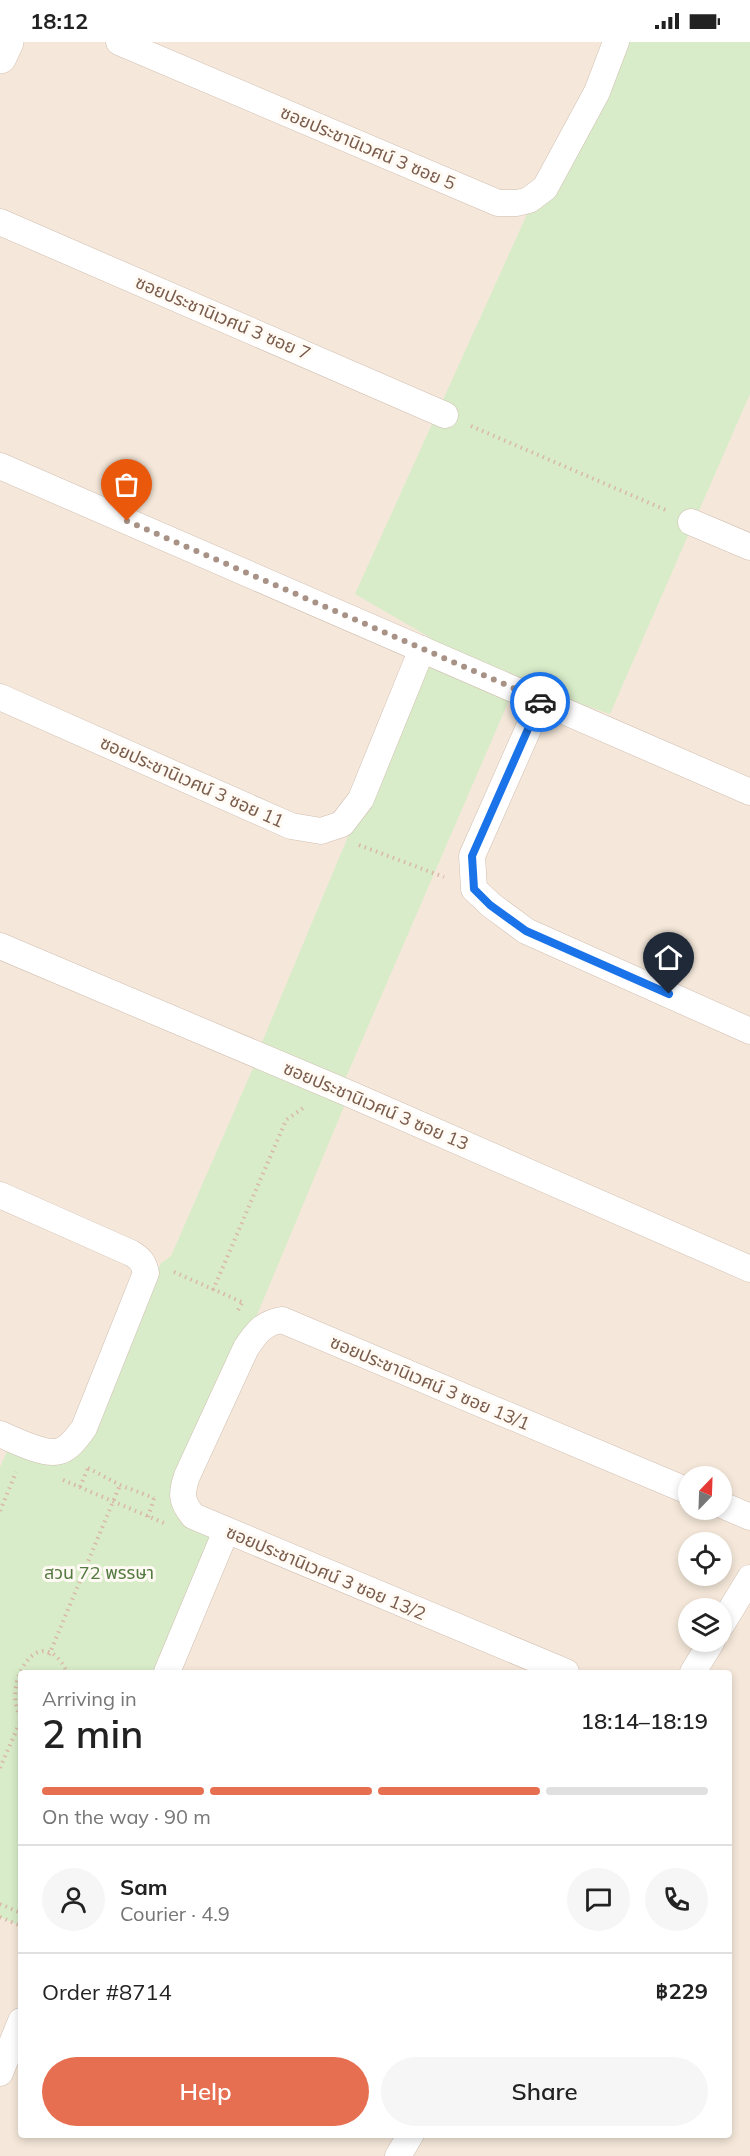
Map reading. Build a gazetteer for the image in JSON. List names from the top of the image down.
{
  "streets": {
    "street": [
      "ซอยประชานิเวศน์ 3 ซอย 5",
      "ซอยประชานิเวศน์ 3 ซอย 7",
      "ซอยประชานิเวศน์ 3 ซอย 11",
      "ซอยประชานิเวศน์ 3 ซอย 13",
      "ซอยประชานิเวศน์ 3 ซอย 13/1",
      "ซอยประชานิเวศน์ 3 ซอย 13/2"
    ]
  },
  "crossings": [
    ["ซอยประชานิเวศน์ 3 ซอย 13/1", "ซอยประชานิเวศน์ 3 ซอย 13/2"]
  ],
  "parks": ["สวน 72 พรรษา"],
  "north": "top right",
  "page": {
    "status": "18:12",
    "heading": ["2 min", "Arriving in", "18:14–18:19"],
    "panel": [
      "Sam",
      "Courier · 4.9",
      "Order #8714",
      "฿229"
    ],
    "bar": "On the way · 90 m",
    "buttons": ["Help", "Share"]
  }
}
